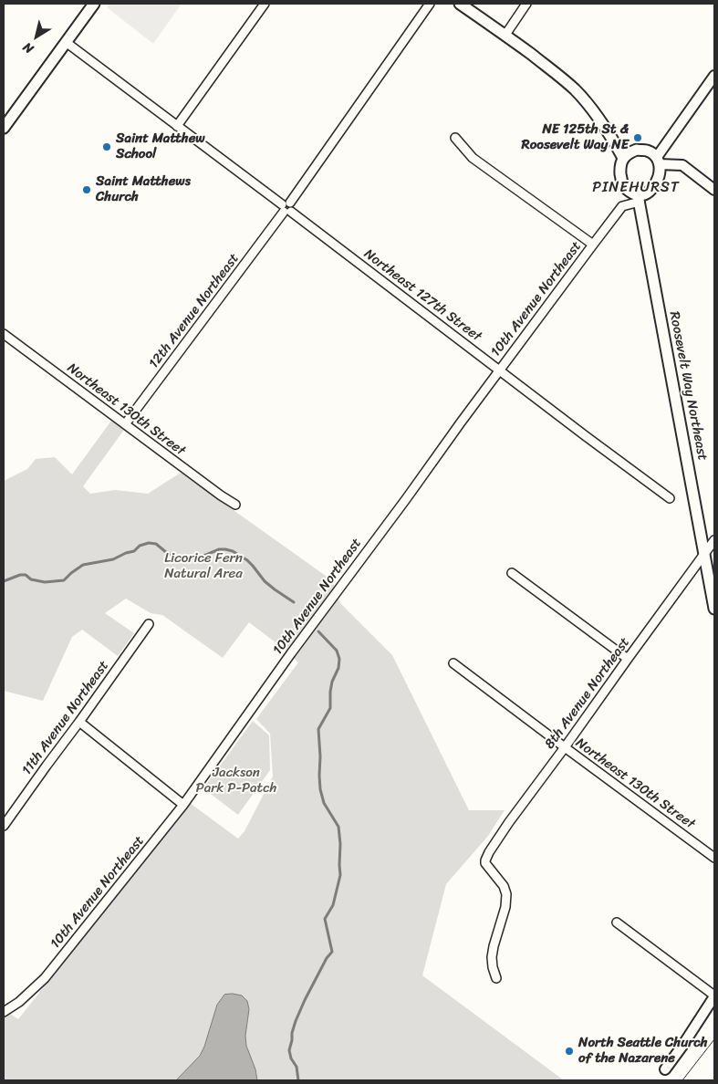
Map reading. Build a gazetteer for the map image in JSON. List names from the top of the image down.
{
  "streets": {
    "main road": ["Roosevelt Way Northeast"],
    "street": [
      "Northeast 127th Street",
      "10th Avenue Northeast",
      "12th Avenue Northeast",
      "Northeast 130th Street",
      "8th Avenue Northeast",
      "11th Avenue Northeast"
    ]
  },
  "crossings": [
    ["Northeast 127th Street", "10th Avenue Northeast"],
    ["Northeast 127th Street", "12th Avenue Northeast"],
    ["10th Avenue Northeast", "Roosevelt Way Northeast"],
    ["12th Avenue Northeast", "Northeast 130th Street"],
    ["Roosevelt Way Northeast", "8th Avenue Northeast"],
    ["Northeast 130th Street", "8th Avenue Northeast"]
  ],
  "districts": ["PINEHURST"],
  "parks": ["Licorice Fern Natural Area", "Jackson Park P-Patch"],
  "places": [
    "NE 125th St & Roosevelt Way NE",
    "Saint Matthew School",
    "Saint Matthews Church",
    "North Seattle Church of the Nazarene"
  ],
  "north": "bottom left"
}
